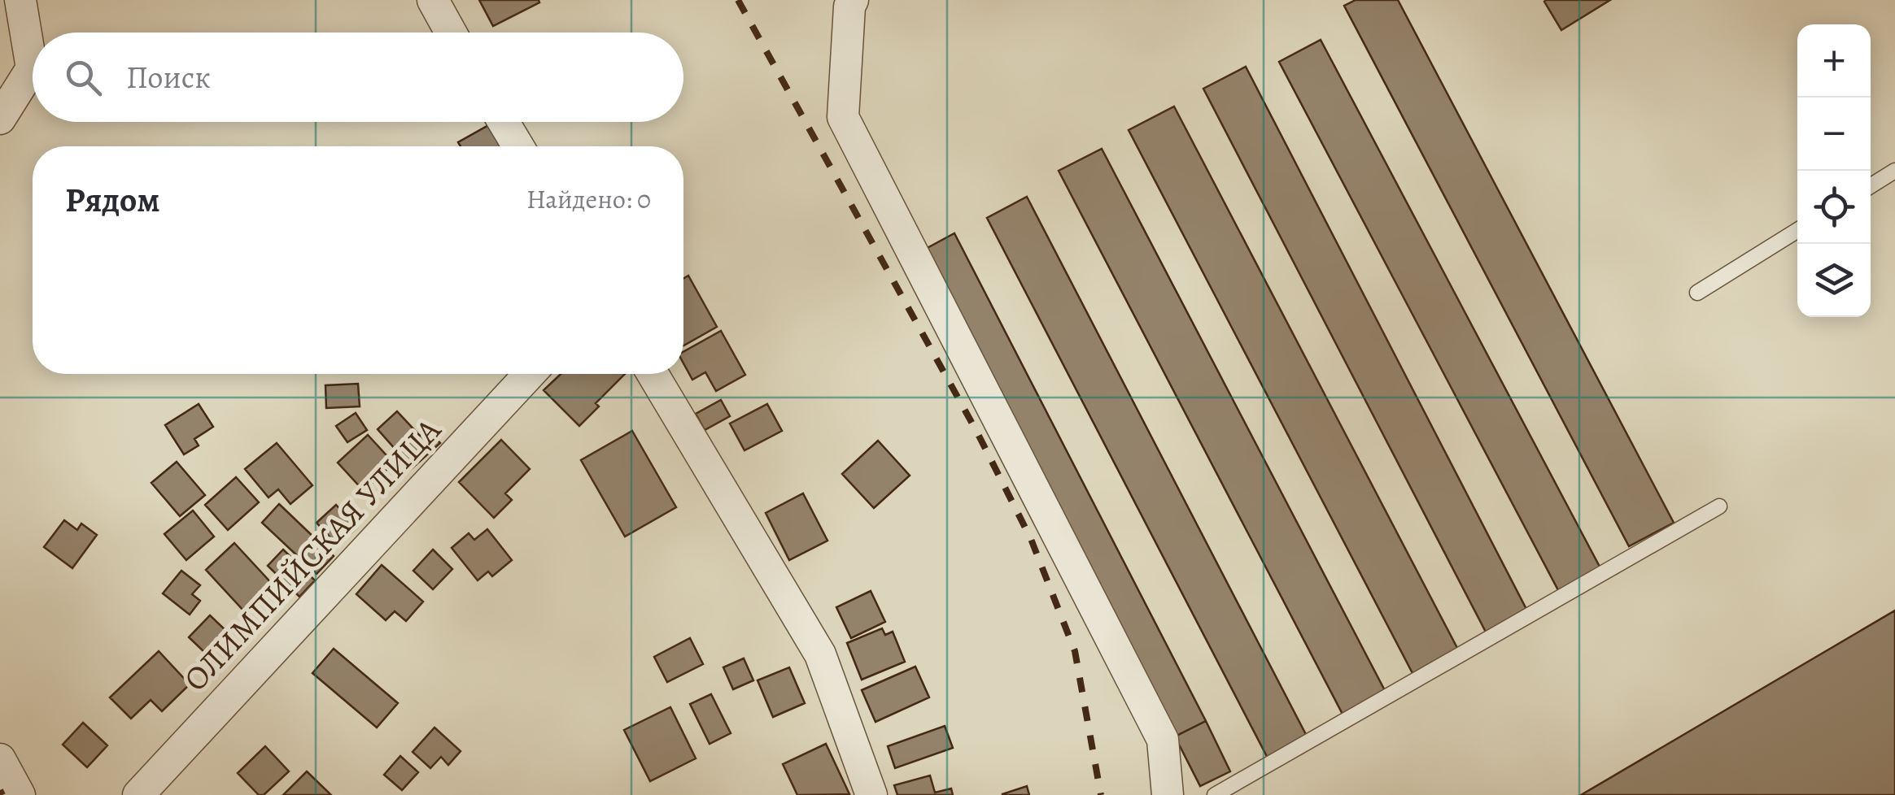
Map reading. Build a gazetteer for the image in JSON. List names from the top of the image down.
{
  "streets": {
    "street": ["ОЛИМПИЙСКАЯ УЛИЦА"]
  },
  "page": {
    "map_buttons": ["+", "−"],
    "search": "Поиск",
    "heading": ["Рядом", "Найдено: 0"]
  }
}
